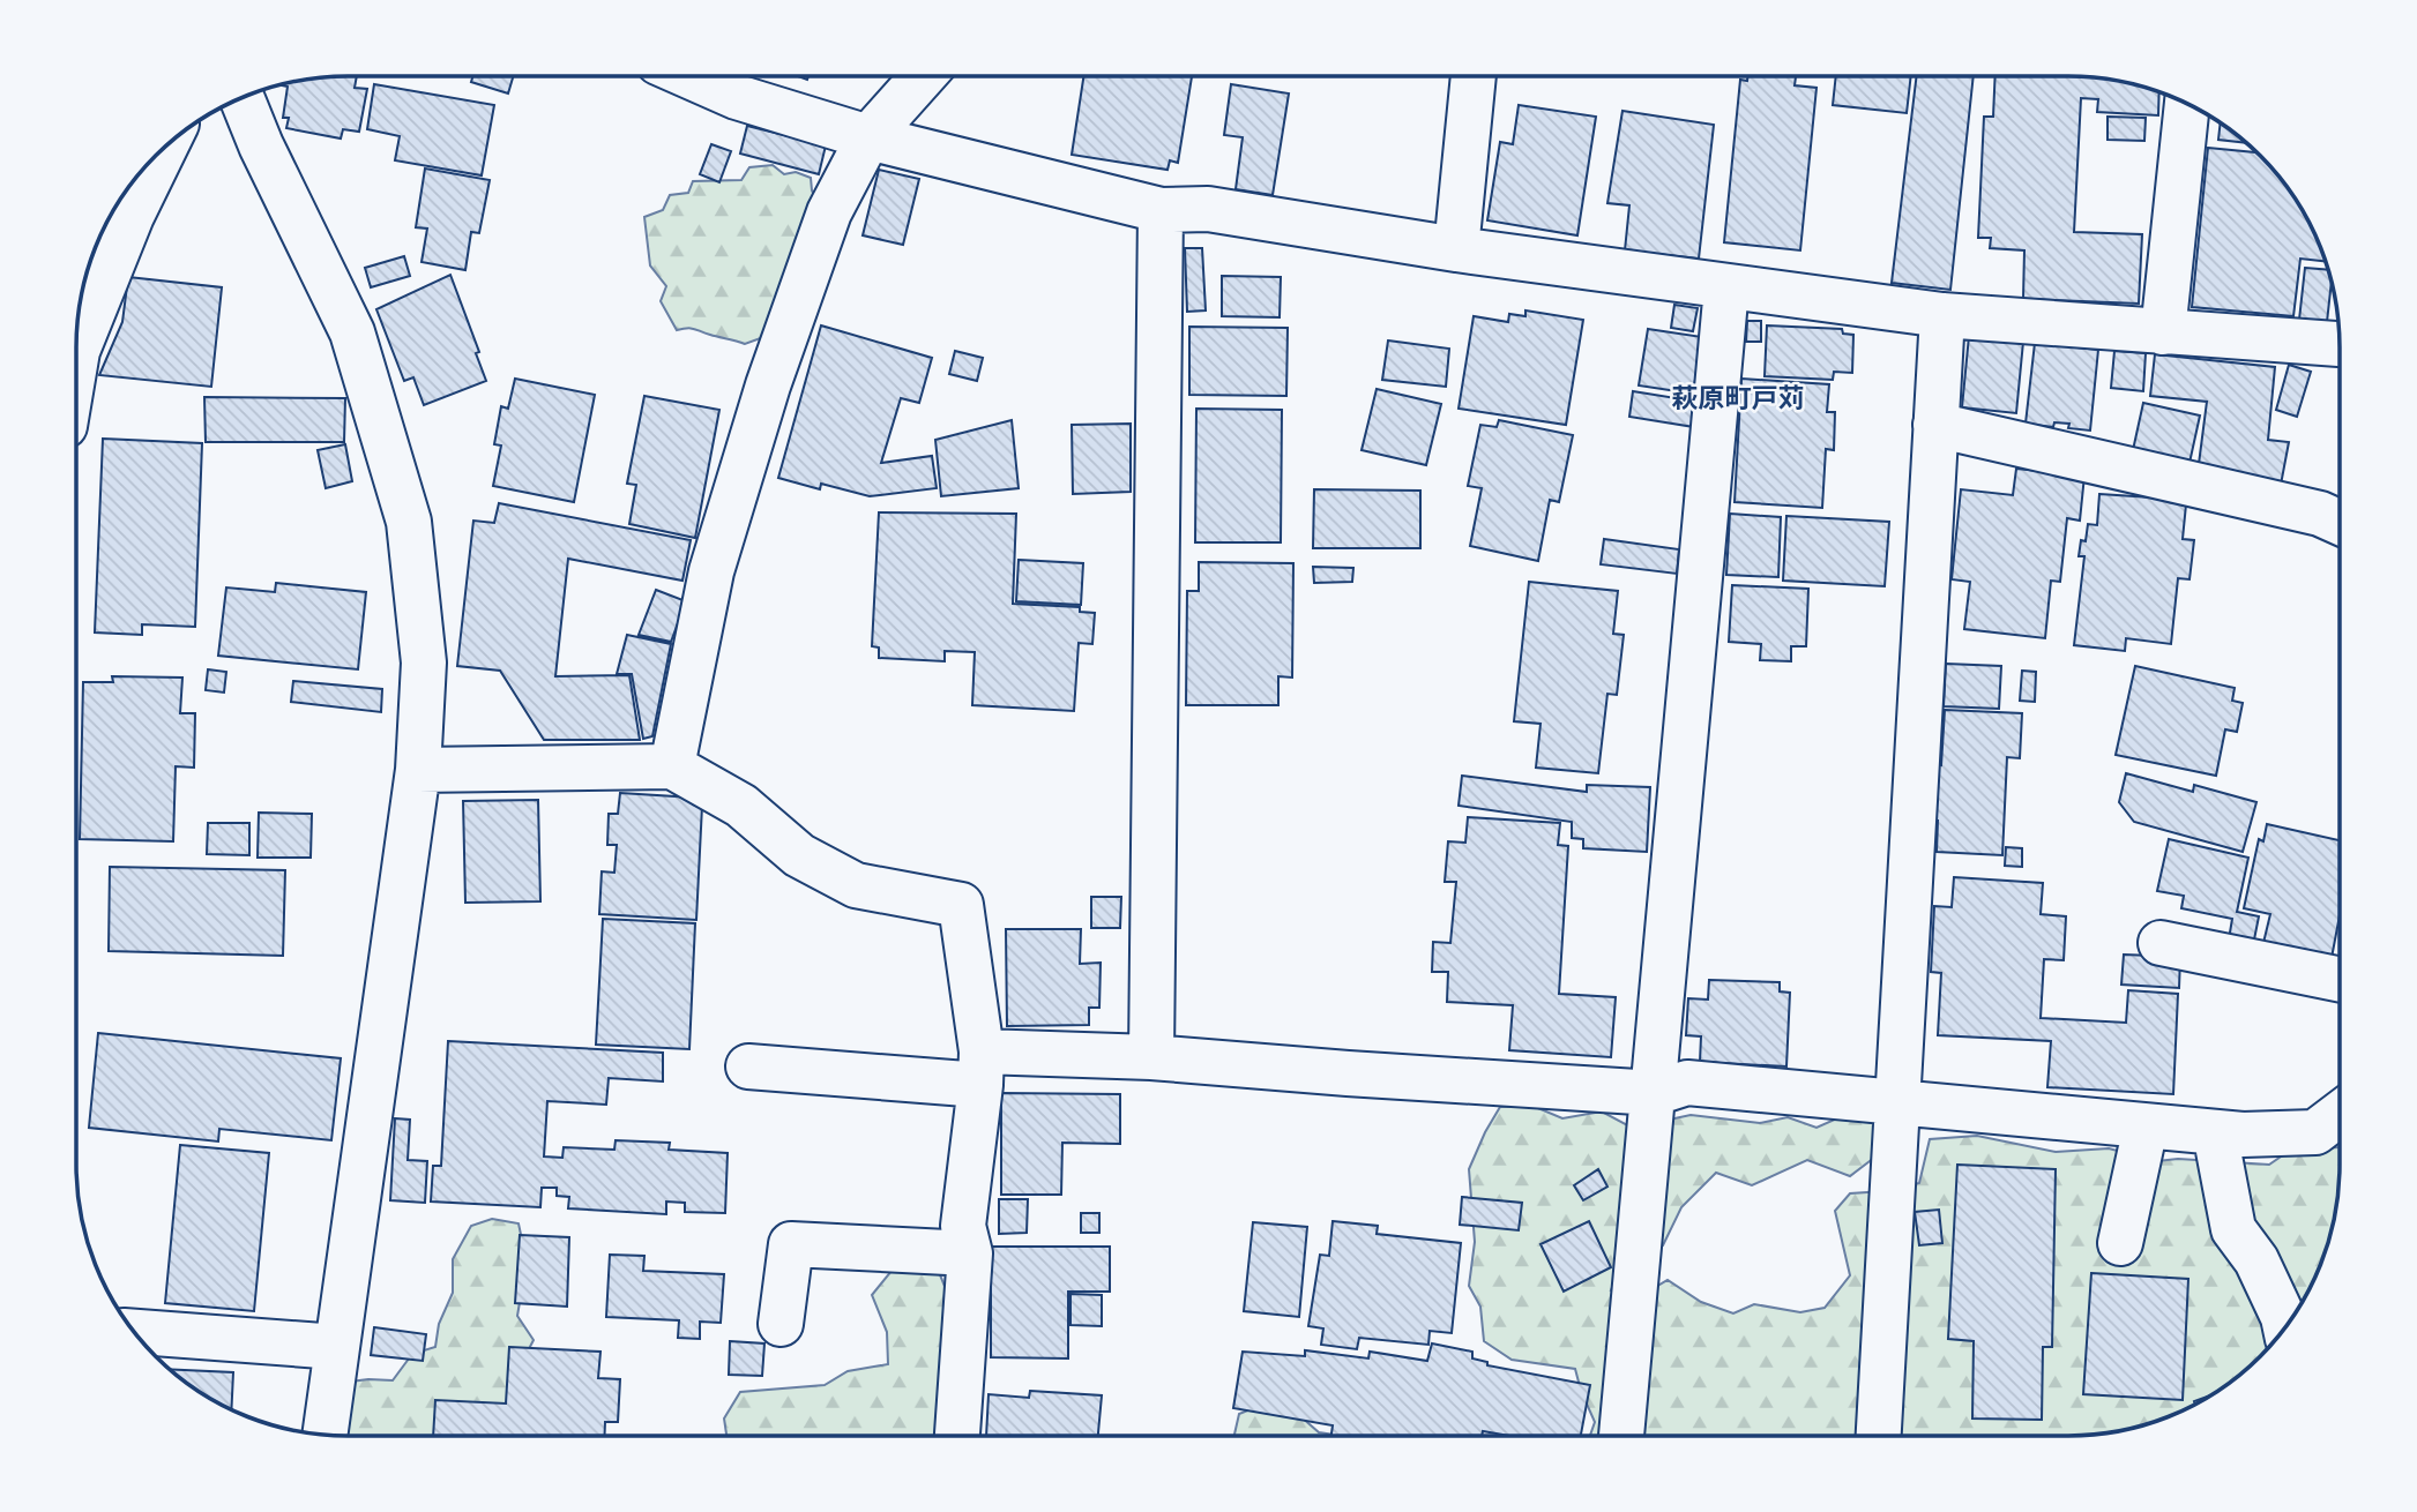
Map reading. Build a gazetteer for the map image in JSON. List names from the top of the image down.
{
  "districts": ["萩原町戸苅"]
}
